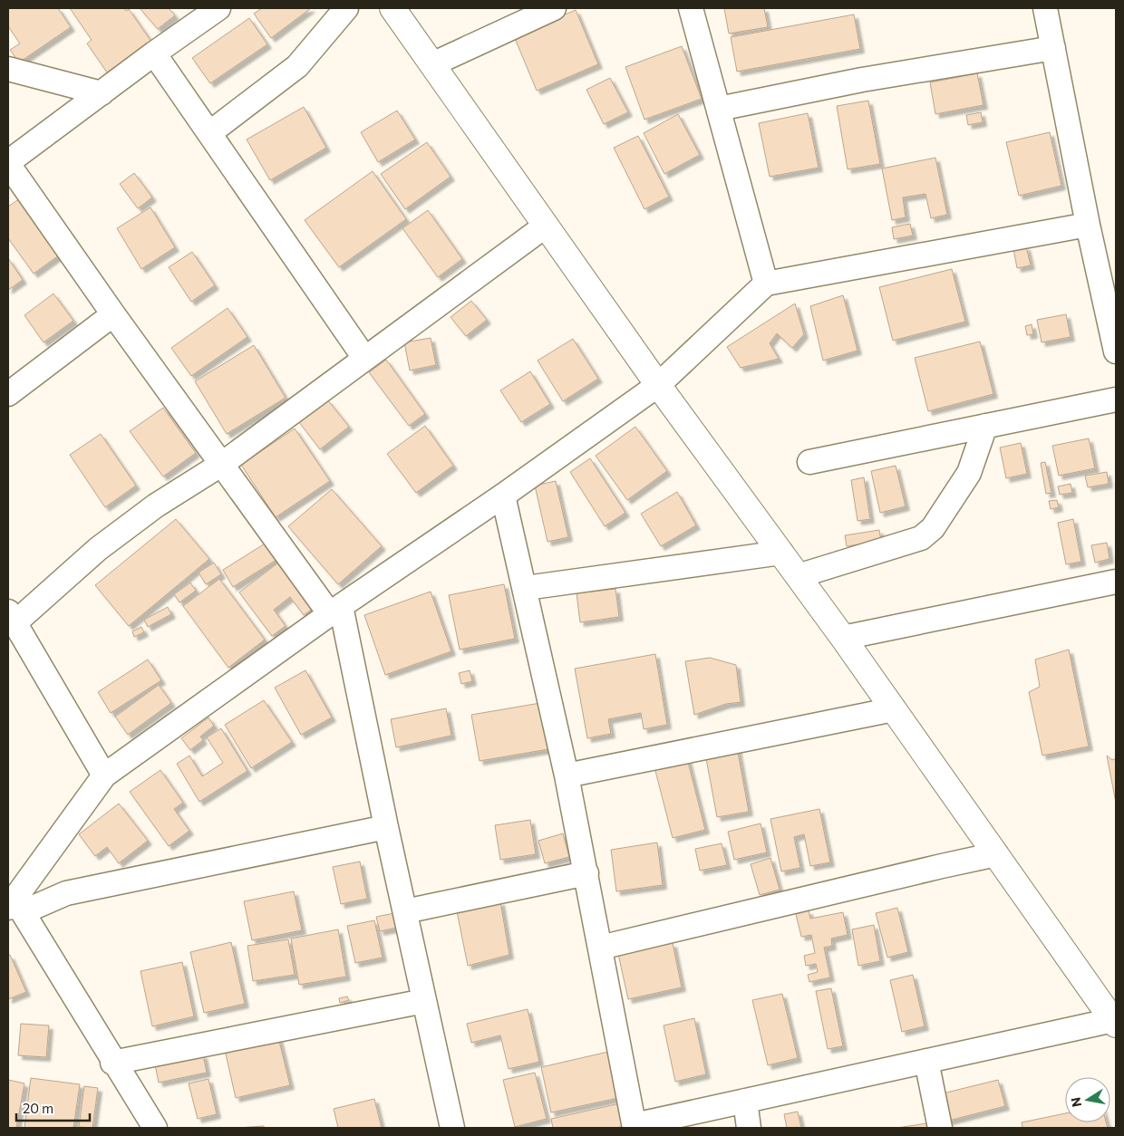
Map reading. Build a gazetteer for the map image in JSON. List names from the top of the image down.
{
  "scale_bar": "20 m",
  "north": "left"
}
